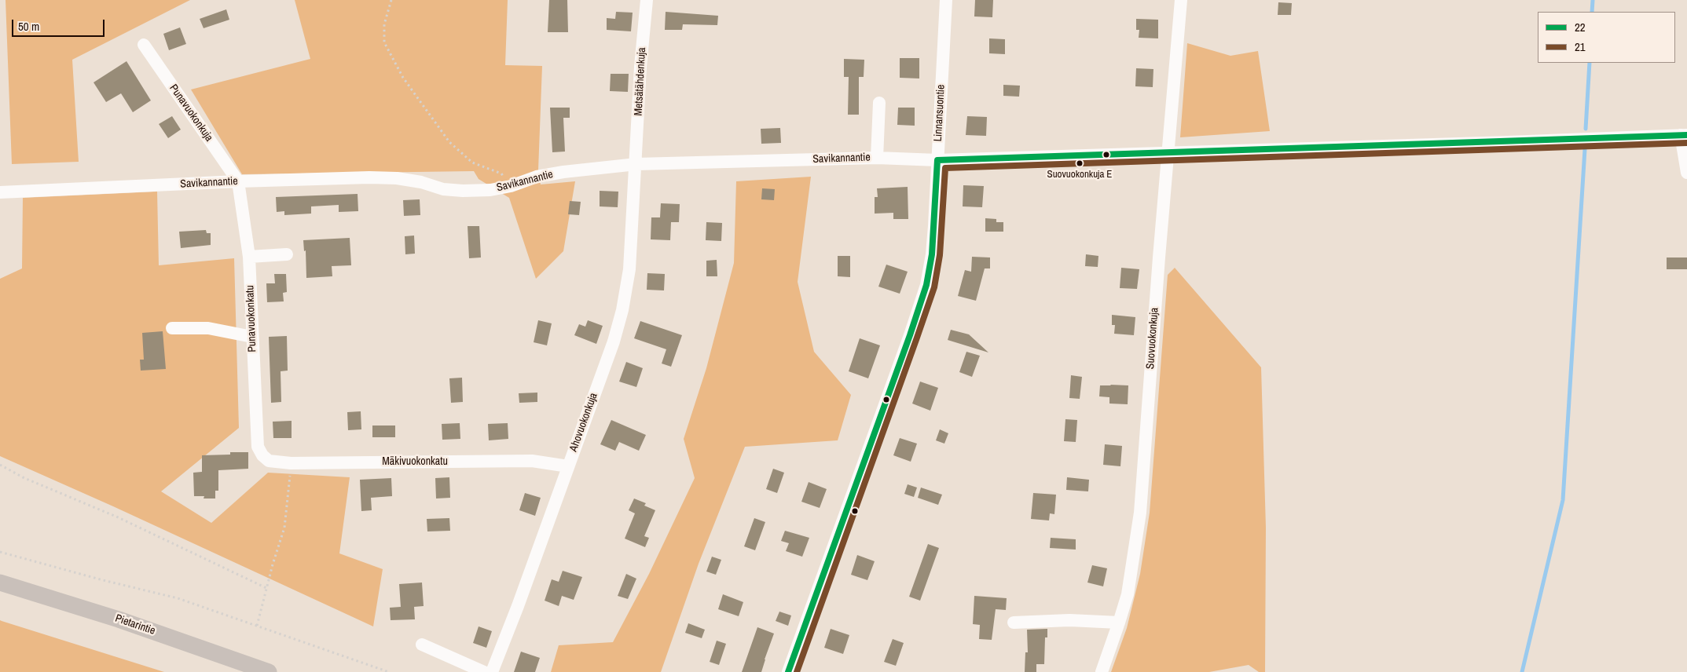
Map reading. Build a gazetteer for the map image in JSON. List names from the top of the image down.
{
  "streets": {
    "main road": ["Pietarintie"],
    "street": [
      "Metsätähdenkuja",
      "Punavuokonkuja",
      "Linnansuontie",
      "Savikannantie",
      "Punavuokonkatu",
      "Suovuokonkuja",
      "Ahovuokonkuja",
      "Mäkivuokonkatu"
    ]
  },
  "crossings": [
    ["Metsätähdenkuja", "Savikannantie"],
    ["Metsätähdenkuja", "Ahovuokonkuja"],
    ["Punavuokonkuja", "Savikannantie"],
    ["Punavuokonkuja", "Punavuokonkatu"],
    ["Linnansuontie", "Savikannantie"],
    ["Savikannantie", "Punavuokonkatu"],
    ["Savikannantie", "Suovuokonkuja"],
    ["Savikannantie", "Ahovuokonkuja"],
    ["Punavuokonkatu", "Mäkivuokonkatu"],
    ["Ahovuokonkuja", "Mäkivuokonkatu"]
  ],
  "places": ["Suovuokonkuja E"],
  "lines": ["transit line 22", "transit line 21"],
  "legend": ["22", "21"],
  "scale_bar": "50 m"
}
